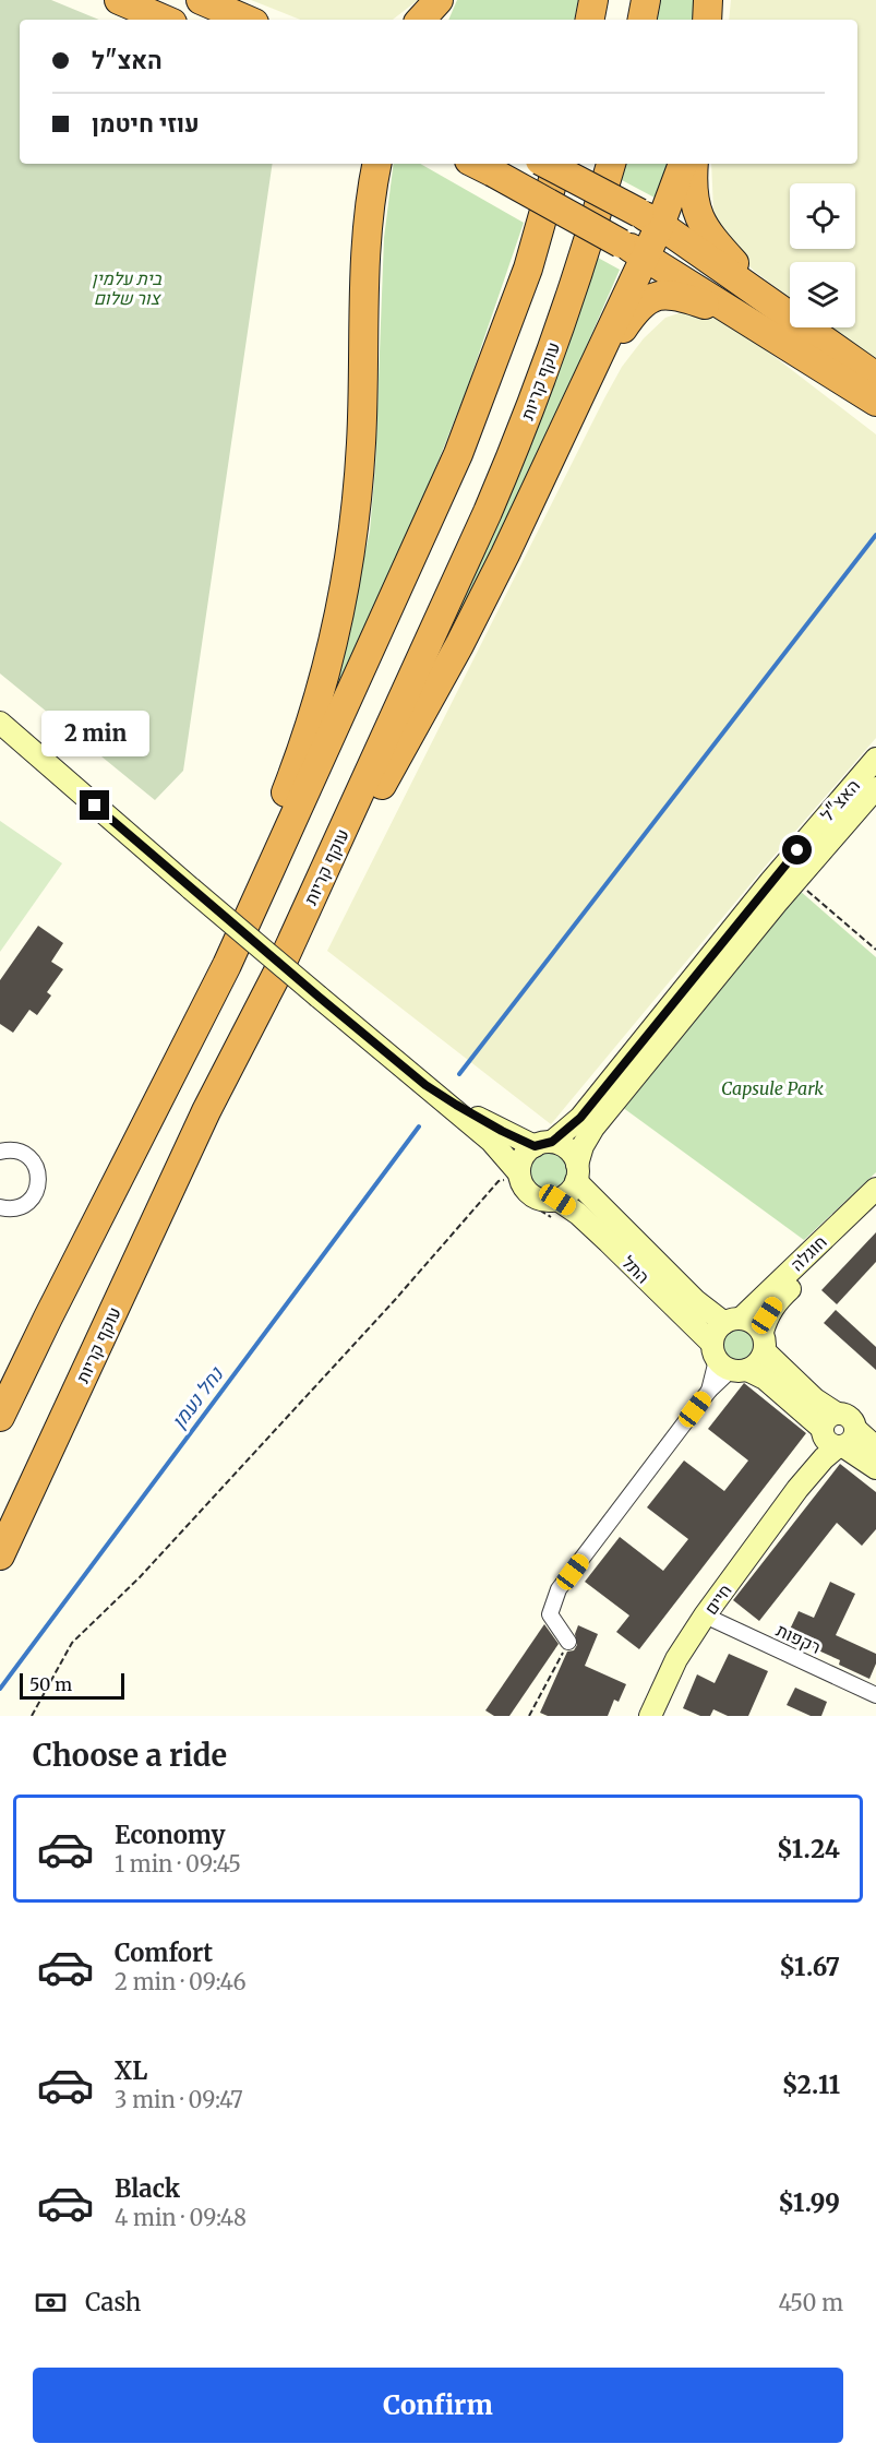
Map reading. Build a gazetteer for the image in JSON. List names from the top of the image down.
{
  "streets": {
    "highway": ["עוקף קריות"],
    "main road": [
      "האצ\"ל",
      "חוגלה",
      "התל",
      "חיים"
    ],
    "street": ["רקפות"]
  },
  "crossings": [
    ["האצ\"ל", "התל"],
    ["חוגלה", "התל"],
    ["התל", "חיים"],
    ["חיים", "רקפות"]
  ],
  "water": ["נחל נעמן"],
  "parks": ["בית עלמין צור שלום", "Capsule Park"],
  "scale_bar": "50 m",
  "page": {
    "banner": ["האצ\"ל", "עוזי חיטמן"],
    "bubble": "2 min",
    "scale": "50 m",
    "heading": "Choose a ride",
    "list": [
      {
        "name": "Economy",
        "note": "1 min · 09:45",
        "value": "$1.24"
      },
      {
        "name": "Comfort",
        "note": "2 min · 09:46",
        "value": "$1.67"
      },
      {
        "name": "XL",
        "note": "3 min · 09:47",
        "value": "$2.11"
      },
      {
        "name": "Black",
        "note": "4 min · 09:48",
        "value": "$1.99"
      }
    ],
    "pay": ["Cash", "450 m"],
    "buttons": "Confirm"
  }
}
